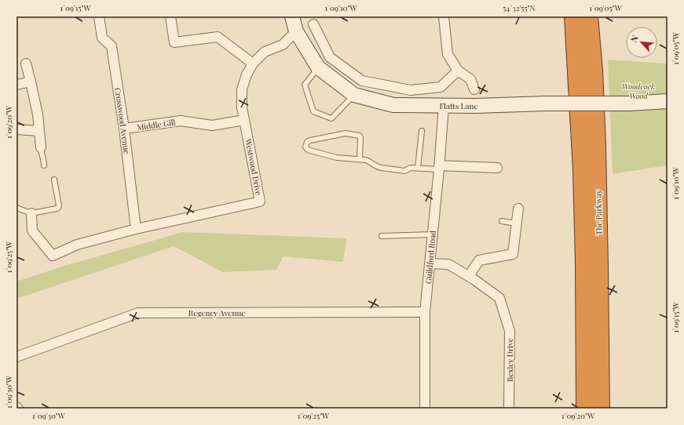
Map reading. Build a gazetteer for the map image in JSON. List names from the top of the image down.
{
  "streets": {
    "highway": ["The Parkway"],
    "street": [
      "Flatts Lane",
      "Crosswood Avenue",
      "Middle Gill",
      "Westwood Drive",
      "Guildford Road",
      "Regency Avenue",
      "Bexley Drive"
    ]
  },
  "crossings": [
    ["Flatts Lane", "Westwood Drive"],
    ["Flatts Lane", "Guildford Road"],
    ["Crosswood Avenue", "Middle Gill"],
    ["Crosswood Avenue", "Westwood Drive"],
    ["Middle Gill", "Westwood Drive"],
    ["Guildford Road", "Regency Avenue"],
    ["Guildford Road", "Bexley Drive"]
  ],
  "parks": ["Woodcock Wood"],
  "north": "top left",
  "coordinates": [
    "1°09'15\"W",
    "1°09'10\"W",
    "54°32'55\"N",
    "1°09'05\"W",
    "1°09'20\"W",
    "1°09'25\"W",
    "1°09'30\"W"
  ]
}
